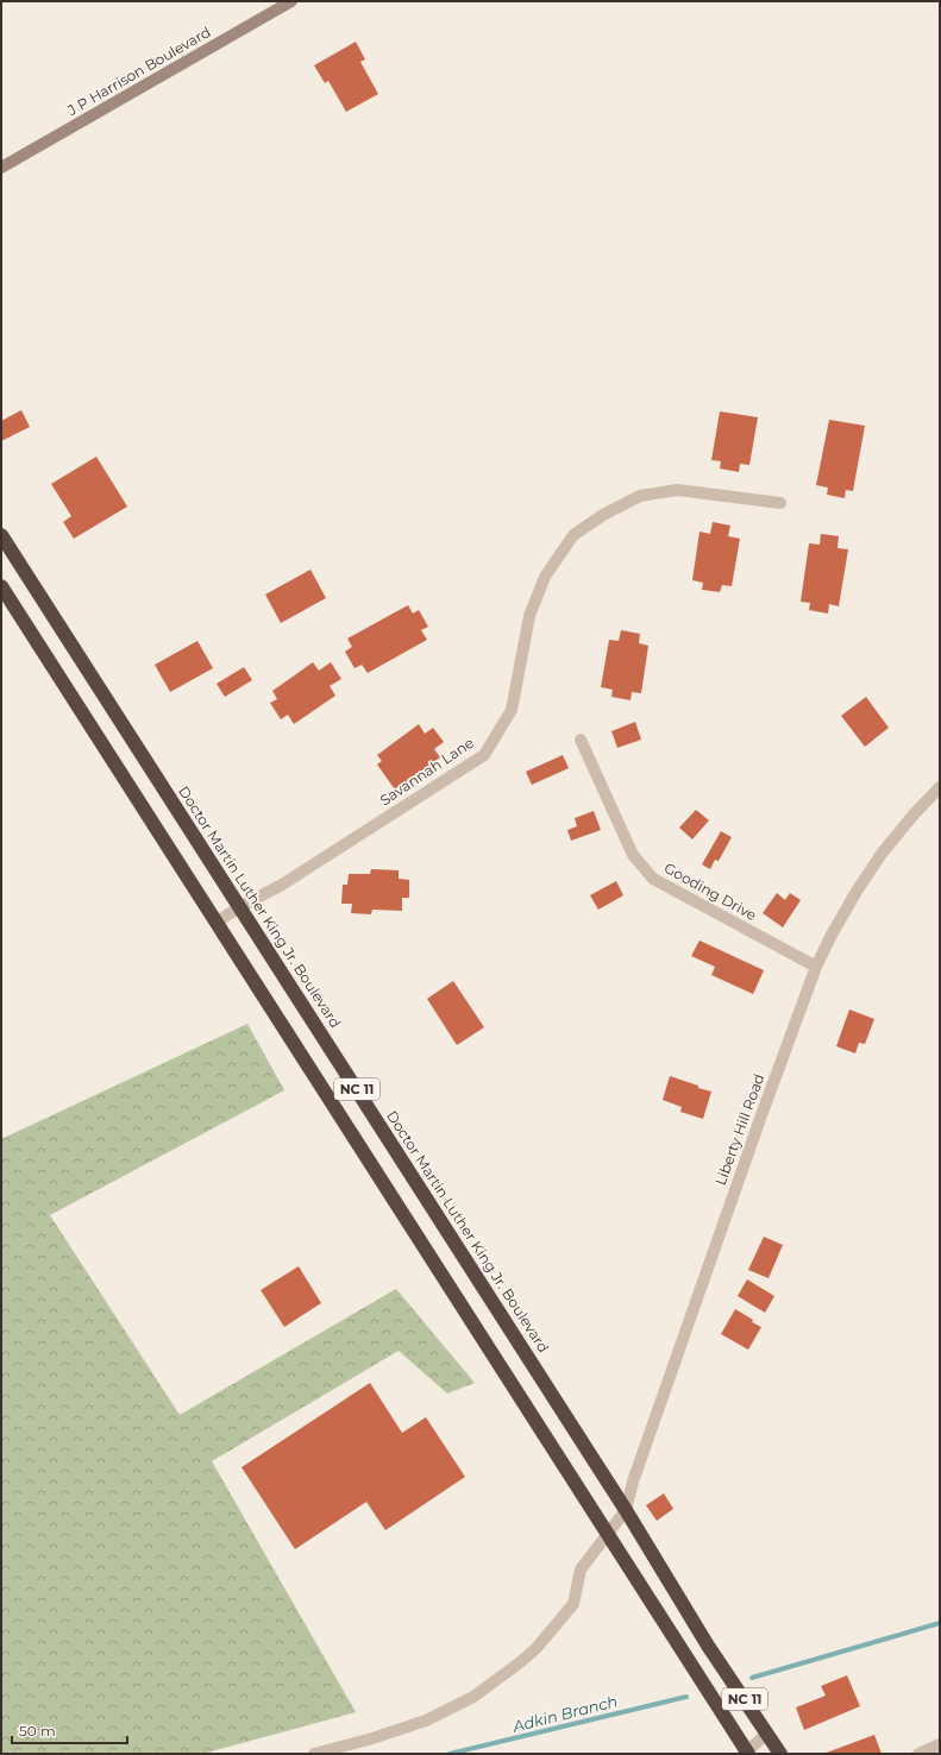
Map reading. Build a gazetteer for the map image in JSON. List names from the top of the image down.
{
  "streets": {
    "highway": ["Doctor Martin Luther King Jr. Boulevard", "NC 11"],
    "street": [
      "J P Harrison Boulevard",
      "Savannah Lane",
      "Gooding Drive",
      "Liberty Hill Road"
    ]
  },
  "crossings": [
    ["Savannah Lane", "Doctor Martin Luther King Jr. Boulevard"],
    ["Savannah Lane", "NC 11"],
    ["Gooding Drive", "Liberty Hill Road"],
    ["Doctor Martin Luther King Jr. Boulevard", "Liberty Hill Road"]
  ],
  "water": ["Adkin Branch"],
  "scale_bar": "50 m"
}
